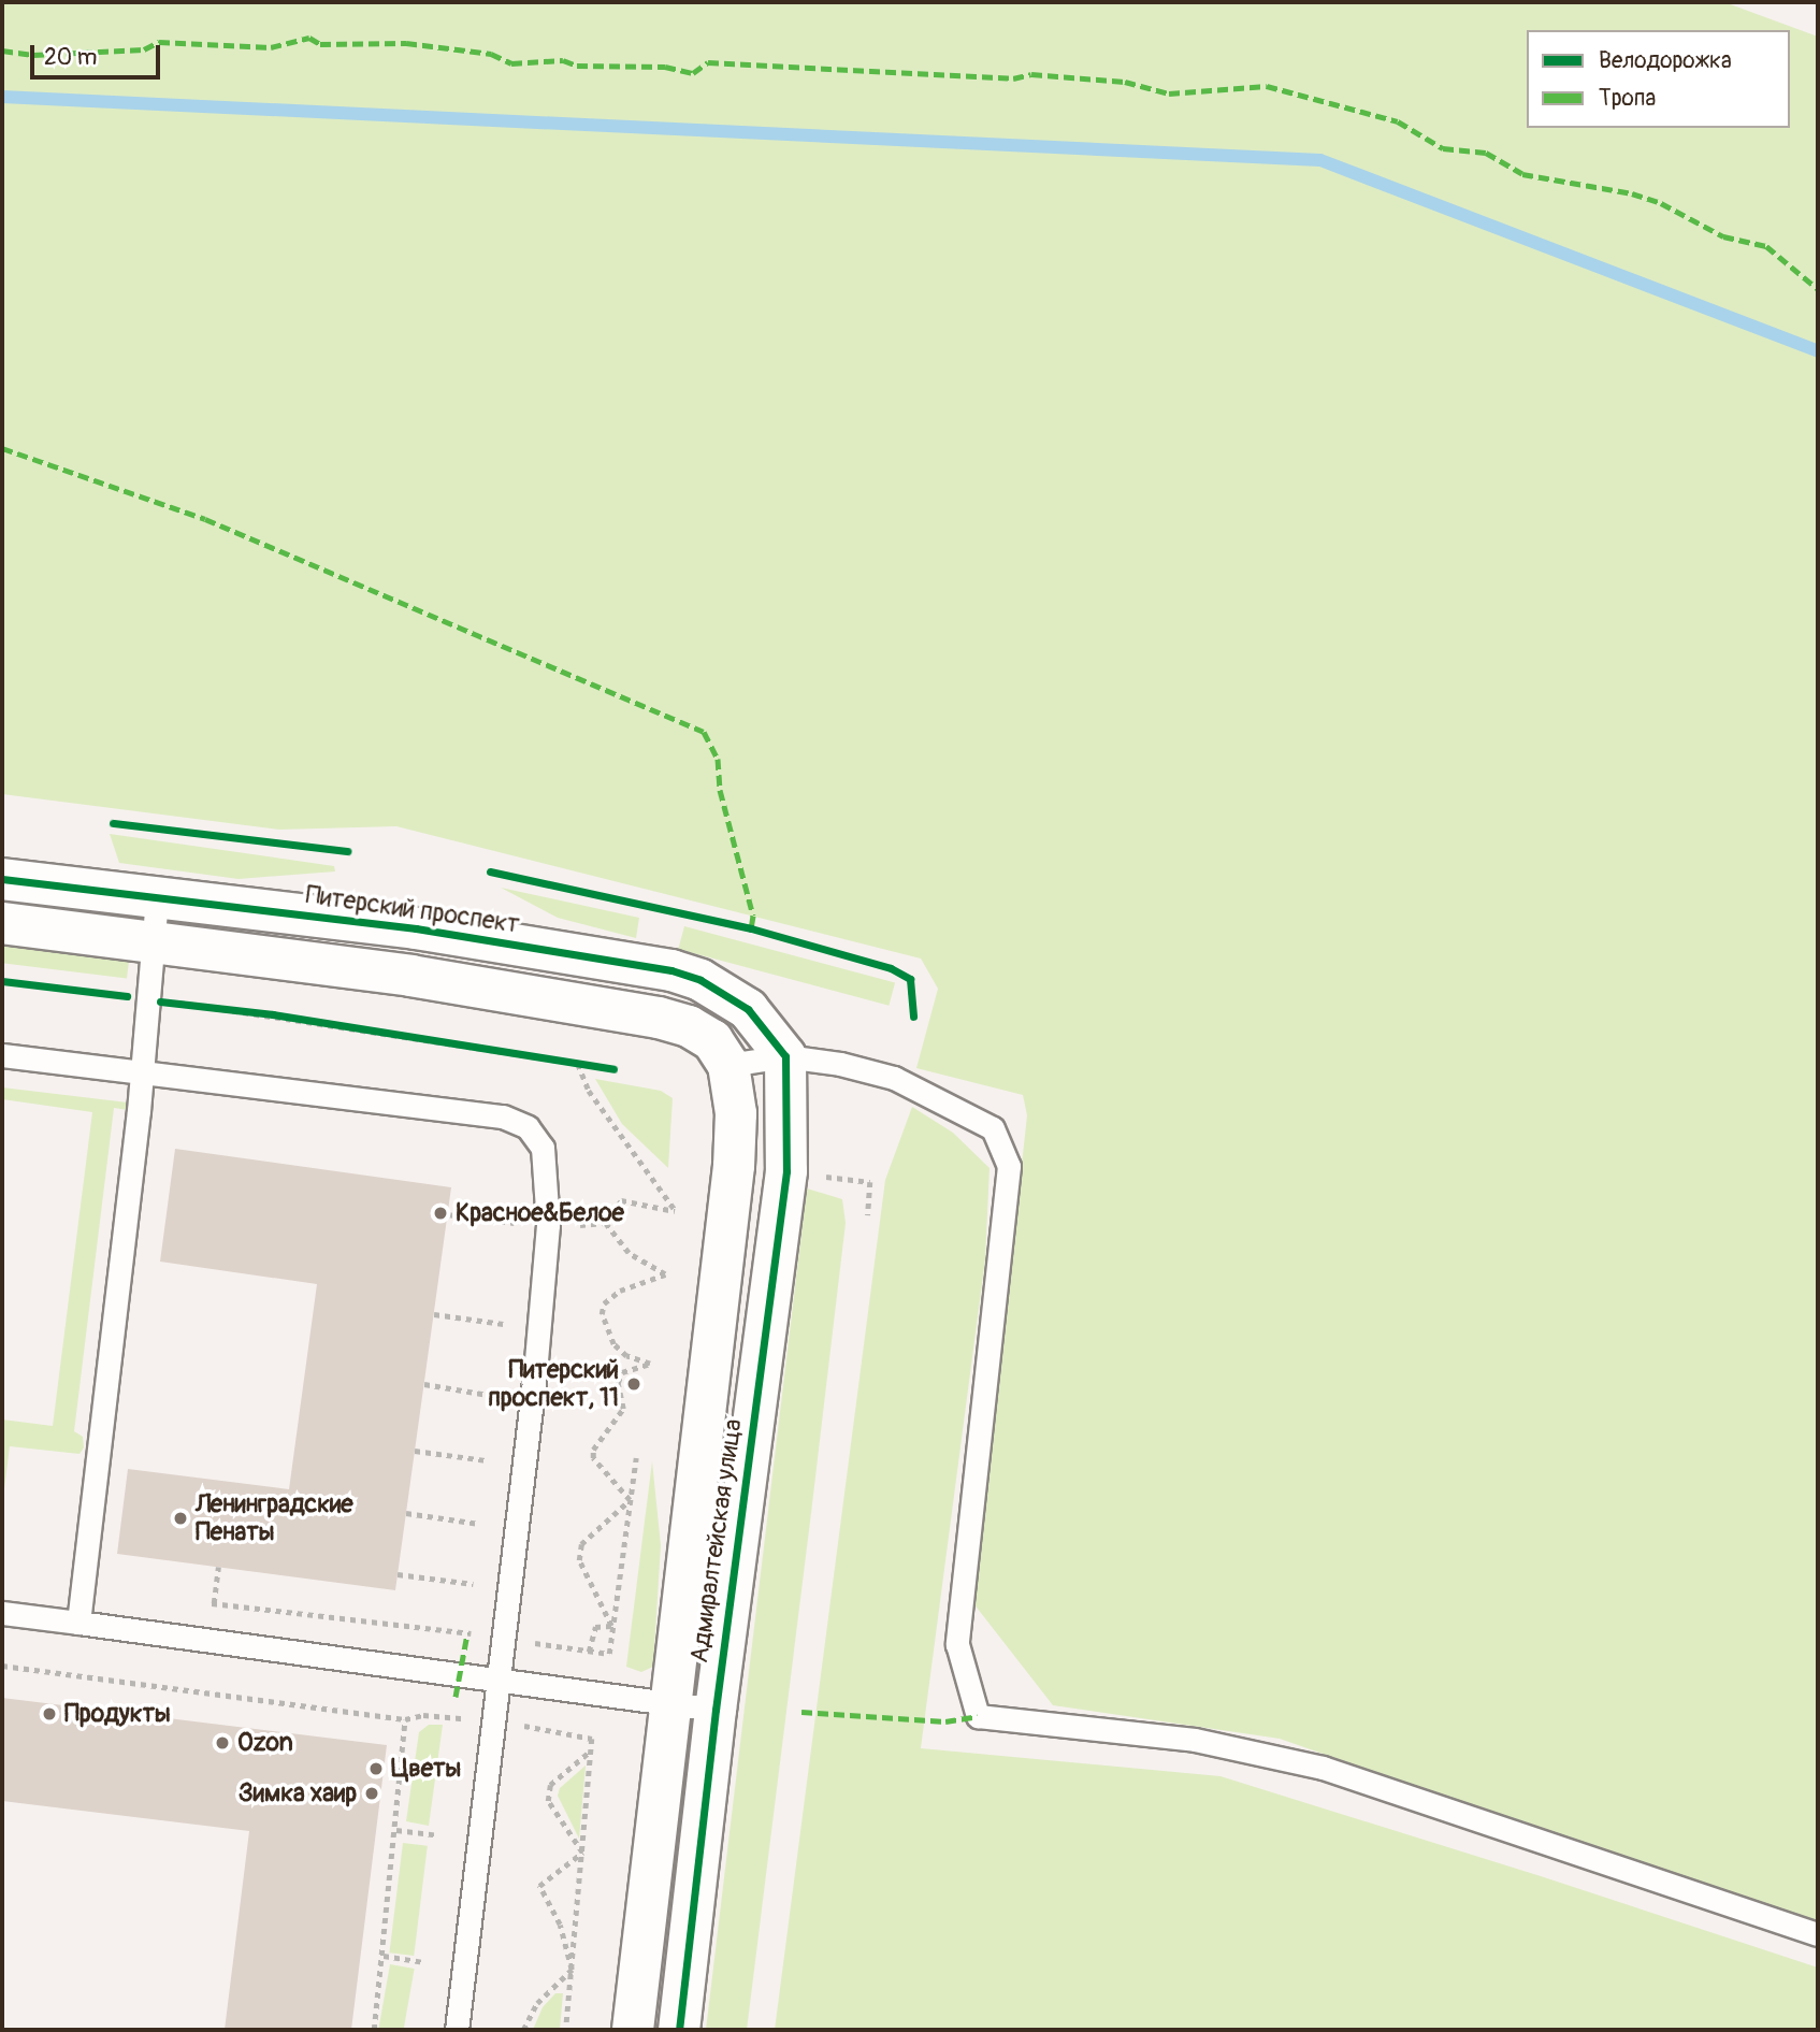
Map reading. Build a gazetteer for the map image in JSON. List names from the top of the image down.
{
  "streets": {
    "street": ["Питерский проспект", "Адмиралтейская улица"]
  },
  "crossings": [
    ["Питерский проспект", "Адмиралтейская улица"]
  ],
  "places": [
    "Красное&Белое",
    "Питерский проспект, 11",
    "Ленинградские Пенаты",
    "Продукты",
    "Ozon",
    "Цветы",
    "Зимка хаир"
  ],
  "legend": ["Велодорожка", "Тропа"],
  "scale_bar": "20 m"
}
